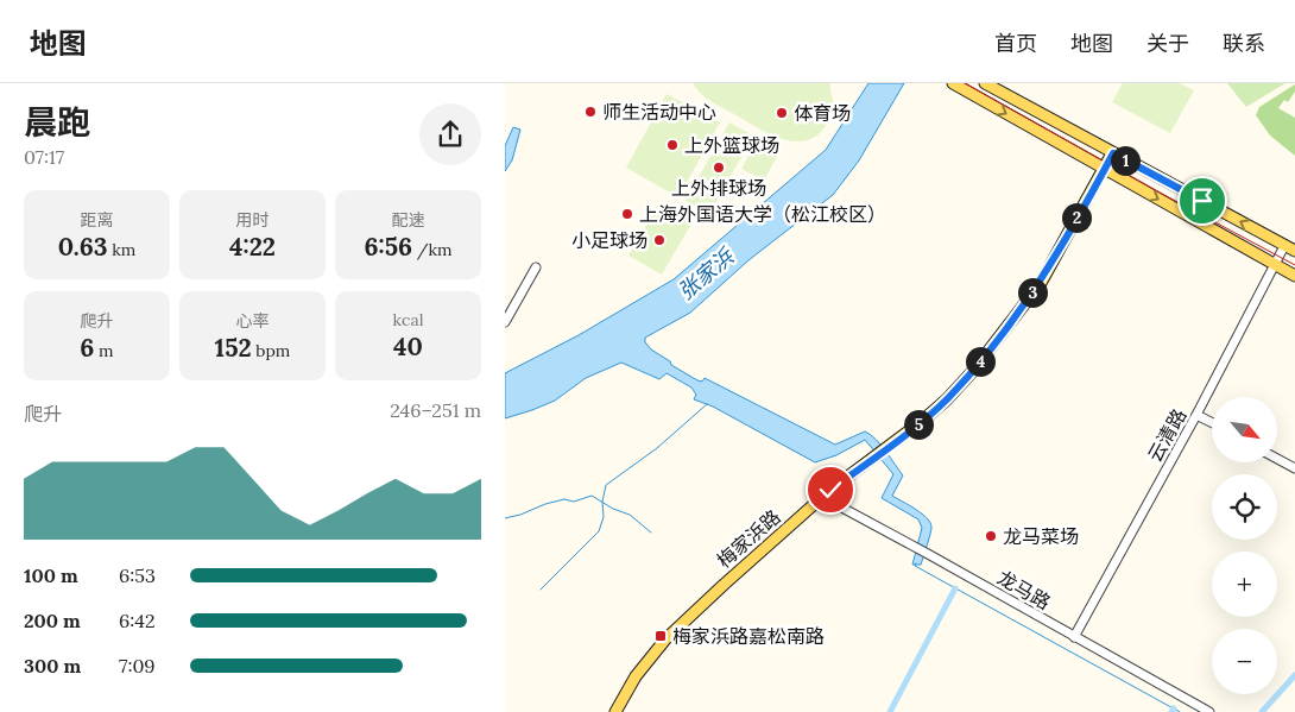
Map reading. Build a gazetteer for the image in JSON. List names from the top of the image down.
{
  "streets": {
    "main road": ["梅家浜路"],
    "street": ["云清路", "龙马路"]
  },
  "crossings": [
    ["云清路", "龙马路"],
    ["梅家浜路", "龙马路"]
  ],
  "water": ["张家浜"],
  "places": {
    "other": [
      "师生活动中心",
      "体育场",
      "上外篮球场",
      "上外排球场",
      "上海外国语大学（松江校区）",
      "小足球场",
      "龙马菜场"
    ],
    "transit": ["梅家浜路嘉松南路"]
  },
  "north": "bottom right",
  "page": {
    "header": "地图",
    "nav": [
      "首页",
      "地图",
      "关于",
      "联系"
    ],
    "heading": ["晨跑", "07:17"],
    "pins": [
      "1",
      "2",
      "3",
      "4",
      "5"
    ],
    "stats": [
      ["距离", "0.63 km"],
      ["用时", "4:22"],
      ["配速", "6:56 /km"],
      ["爬升", "6 m"],
      ["心率", "152 bpm"],
      ["kcal", "40"]
    ],
    "chart": ["爬升", "246–251 m"],
    "map_buttons": ["+", "−"],
    "list": [
      {
        "name": "100 m",
        "note": "6:53"
      },
      {
        "name": "200 m",
        "note": "6:42"
      },
      {
        "name": "300 m",
        "note": "7:09"
      }
    ]
  }
}
